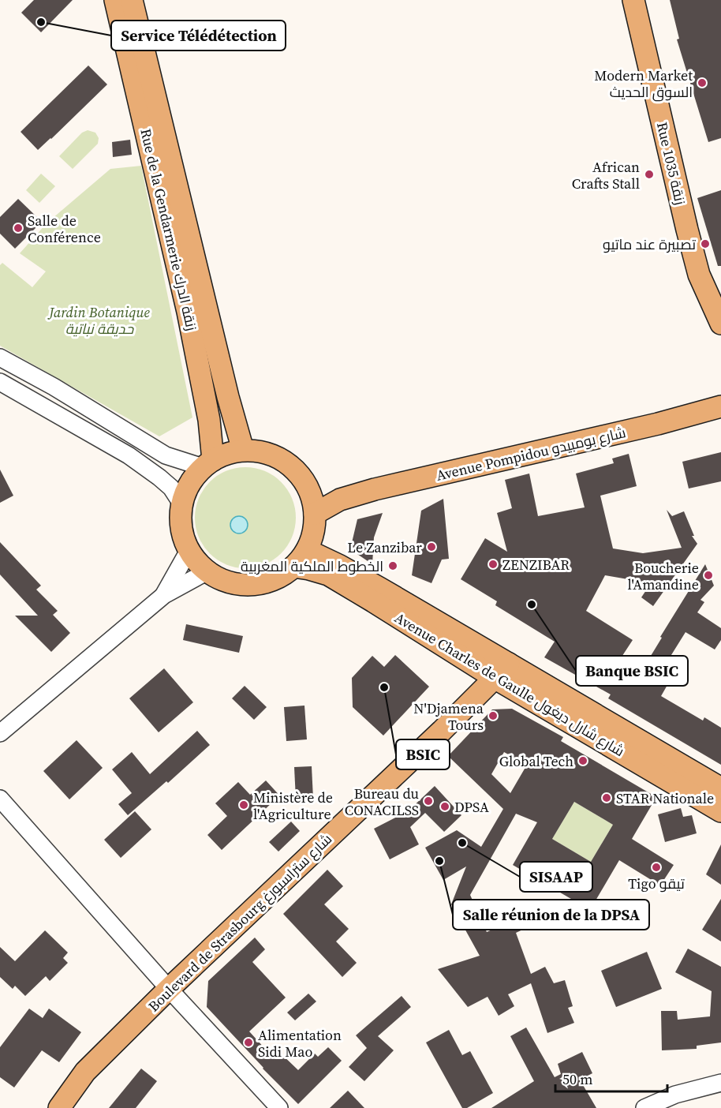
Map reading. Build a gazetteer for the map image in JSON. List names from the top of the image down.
{
  "streets": {
    "main road": [
      "Rue 1035 زنقة",
      "Rue de la Gendarmerie زنقة الدرك",
      "Avenue Pompidou شارع بومبيدو",
      "Avenue Charles de Gaulle شارع شارل ديغول",
      "Boulevard de Strasbourg شارع ستراسبورغ"
    ]
  },
  "crossings": [
    ["Rue de la Gendarmerie زنقة الدرك", "Avenue Pompidou شارع بومبيدو"],
    ["Rue de la Gendarmerie زنقة الدرك", "Avenue Charles de Gaulle شارع شارل ديغول"],
    ["Avenue Pompidou شارع بومبيدو", "Avenue Charles de Gaulle شارع شارل ديغول"],
    ["Avenue Charles de Gaulle شارع شارل ديغول", "Boulevard de Strasbourg شارع ستراسبورغ"]
  ],
  "parks": ["Jardin Botanique حديقة نباتية"],
  "places": [
    "Service Télédétection",
    "Modern Market السوق الحديث",
    "African Crafts Stall",
    "Salle de Conférence",
    "تصبيرة عند ماتيو",
    "Le Zanzibar",
    "ZENZIBAR",
    "الخطوط الملكية المغربية",
    "Boucherie l'Amandine",
    "Banque BSIC",
    "BSIC",
    "N'Djamena Tours",
    "Global Tech",
    "STAR Nationale",
    "Bureau du CONACILSS",
    "Ministère de l'Agriculture",
    "DPSA",
    "SISAAP",
    "Salle réunion de la DPSA",
    "Tigo تيقو",
    "Alimentation Sidi Mao"
  ],
  "scale_bar": "50 m"
}
